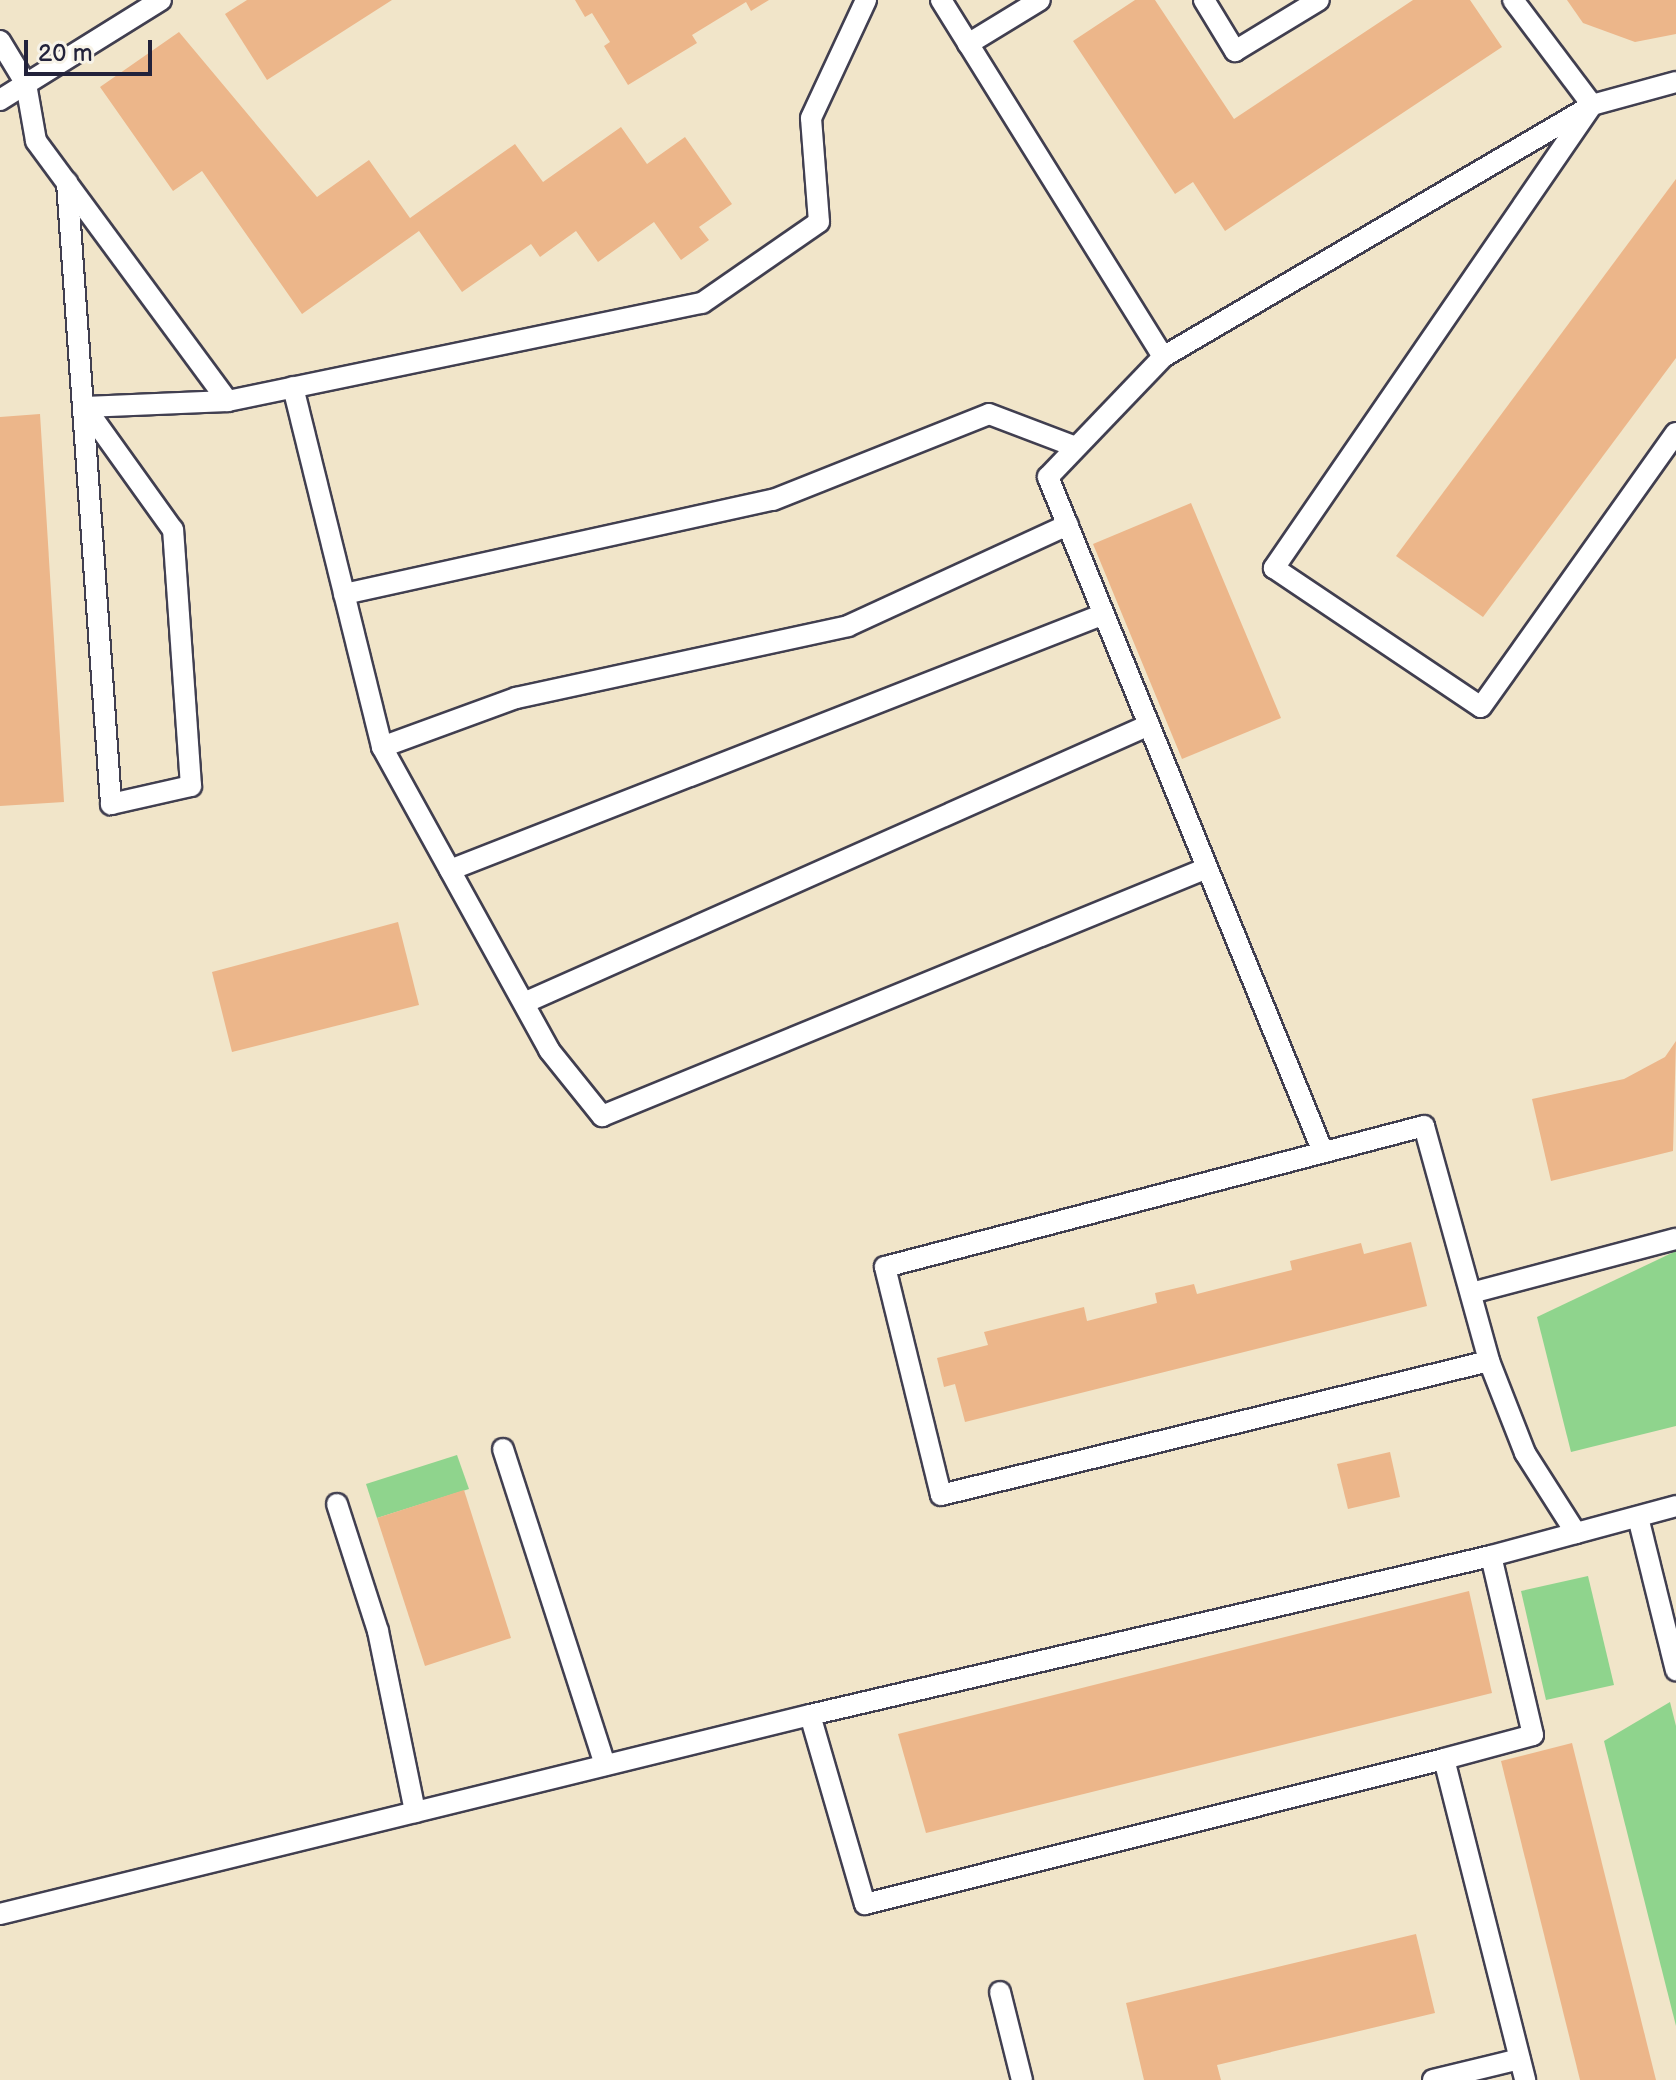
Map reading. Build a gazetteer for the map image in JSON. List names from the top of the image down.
{
  "scale_bar": "20 m"
}
